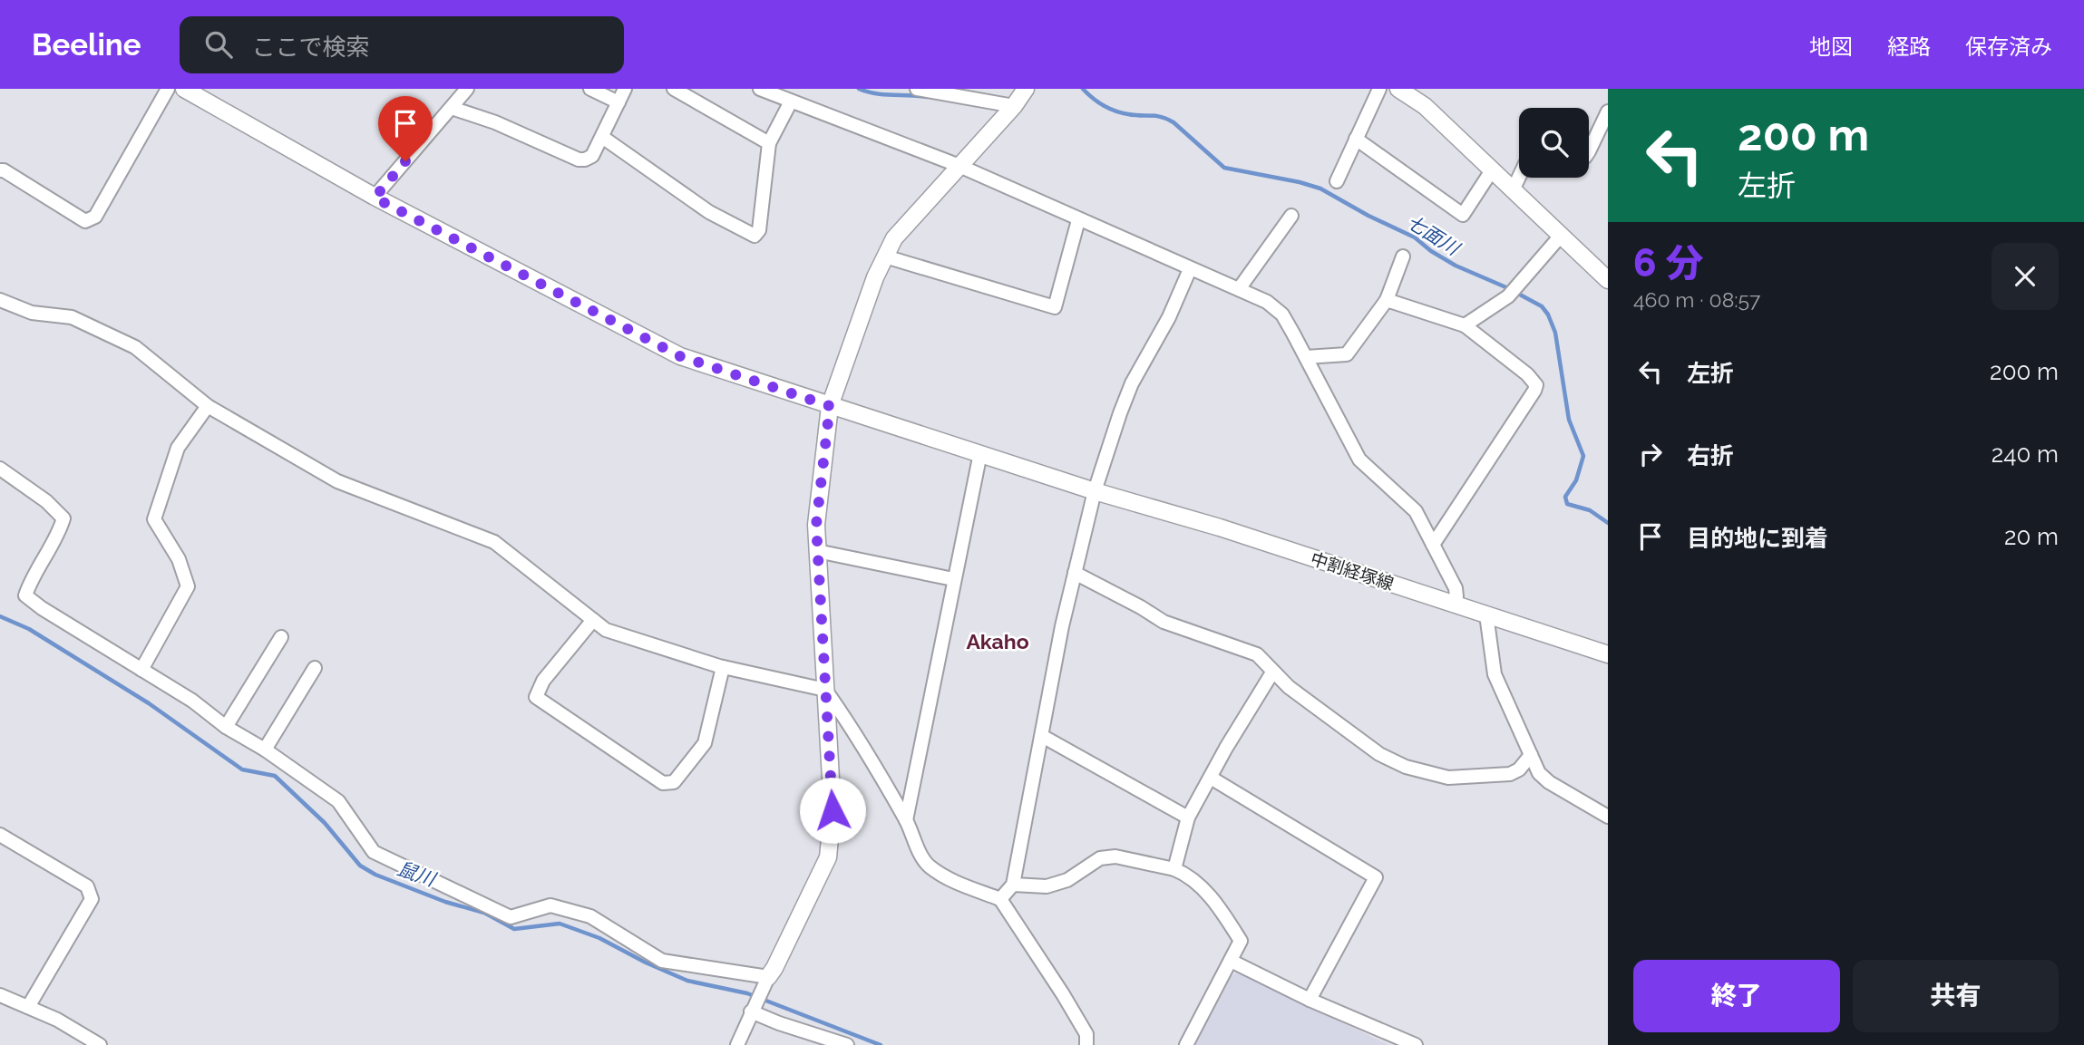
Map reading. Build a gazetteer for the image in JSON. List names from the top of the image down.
{
  "streets": {
    "street": ["中割経塚線"]
  },
  "districts": ["Akaho"],
  "water": ["七面川", "鼠川"],
  "page": {
    "header": "Beeline",
    "search": "ここで検索",
    "nav": ["地図", "経路", "保存済み"],
    "turn": ["200 m", "左折"],
    "heading": ["6 分", "460 m · 08:57"],
    "list": [
      {
        "name": "左折",
        "value": "200 m"
      },
      {
        "name": "右折",
        "value": "240 m"
      },
      {
        "name": "目的地に到着",
        "value": "20 m"
      }
    ],
    "buttons": ["終了", "共有"]
  }
}
